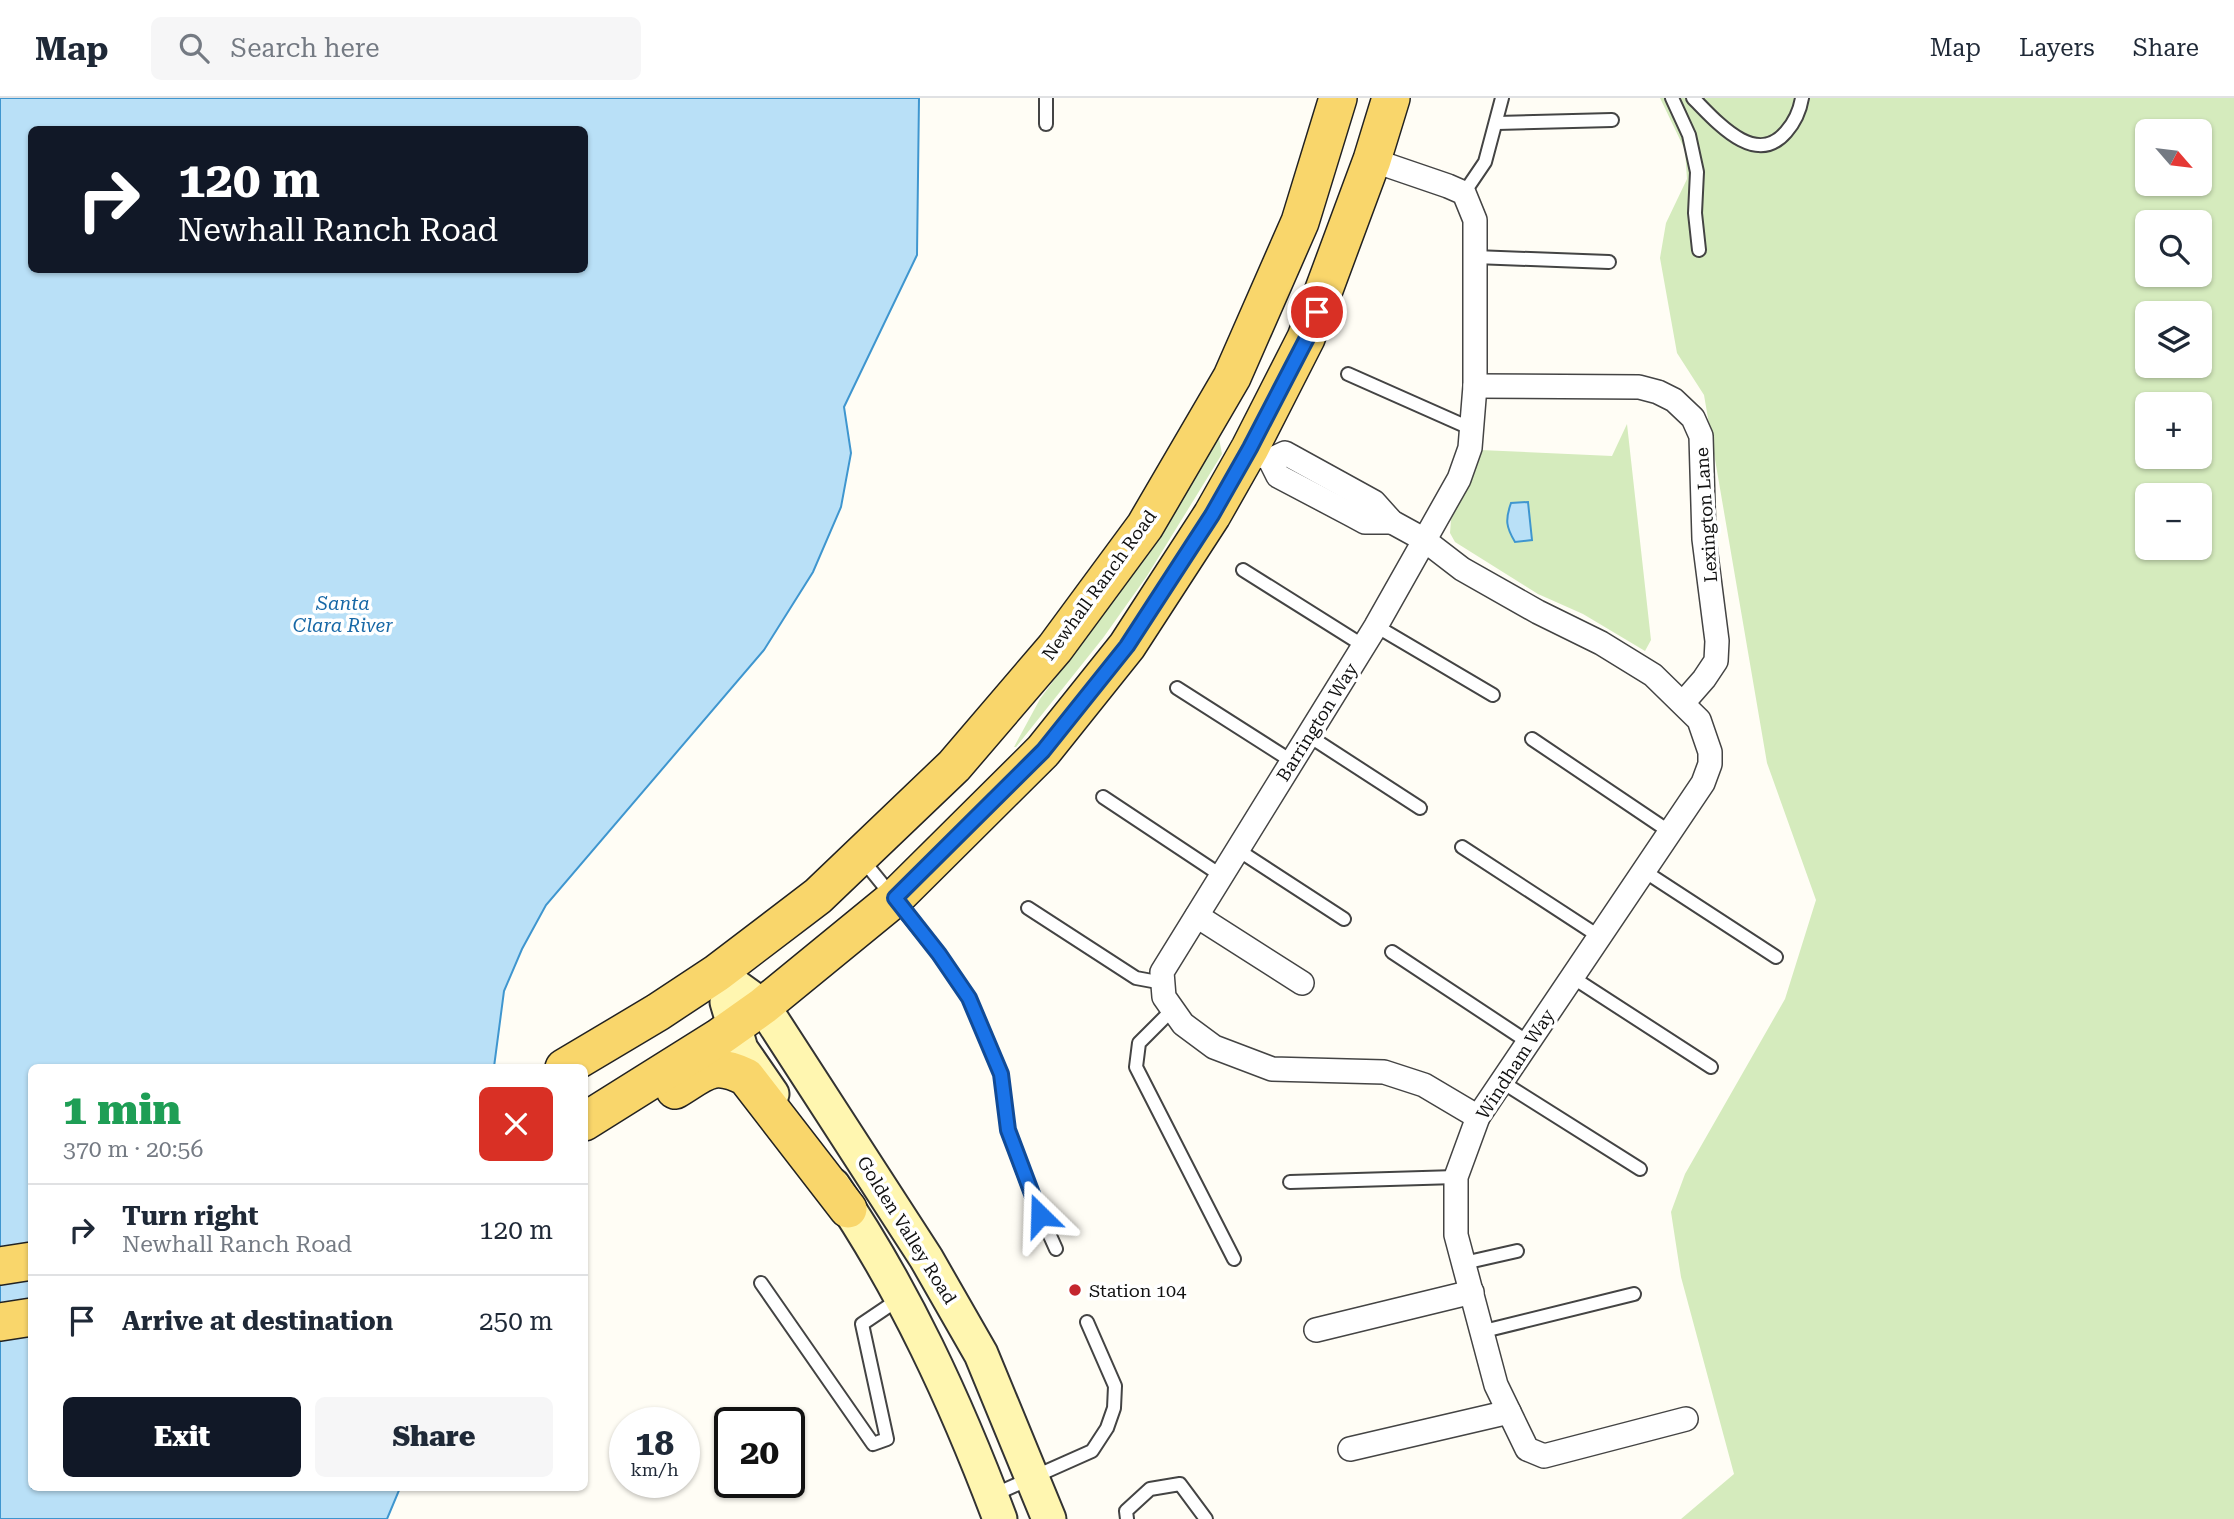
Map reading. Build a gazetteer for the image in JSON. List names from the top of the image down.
{
  "streets": {
    "main road": ["Newhall Ranch Road", "Golden Valley Road"],
    "street": ["Lexington Lane", "Barrington Way", "Windham Way"]
  },
  "crossings": [
    ["Lexington Lane", "Barrington Way"],
    ["Lexington Lane", "Windham Way"],
    ["Newhall Ranch Road", "Golden Valley Road"]
  ],
  "water": ["Santa Clara River"],
  "places": ["Station 104"],
  "north": "bottom right",
  "page": {
    "header": "Map",
    "search": "Search here",
    "nav": ["Map", "Layers", "Share"],
    "map_buttons": ["+", "−"],
    "turn": ["120 m", "Newhall Ranch Road"],
    "heading": ["1 min", "370 m · 20:56"],
    "list": [
      {
        "name": "Turn right",
        "note": "Newhall Ranch Road",
        "value": "120 m"
      },
      {
        "name": "Arrive at destination",
        "value": "250 m"
      }
    ],
    "buttons": ["Exit", "Share"],
    "speed": "18 km/h",
    "limit": "20"
  }
}
